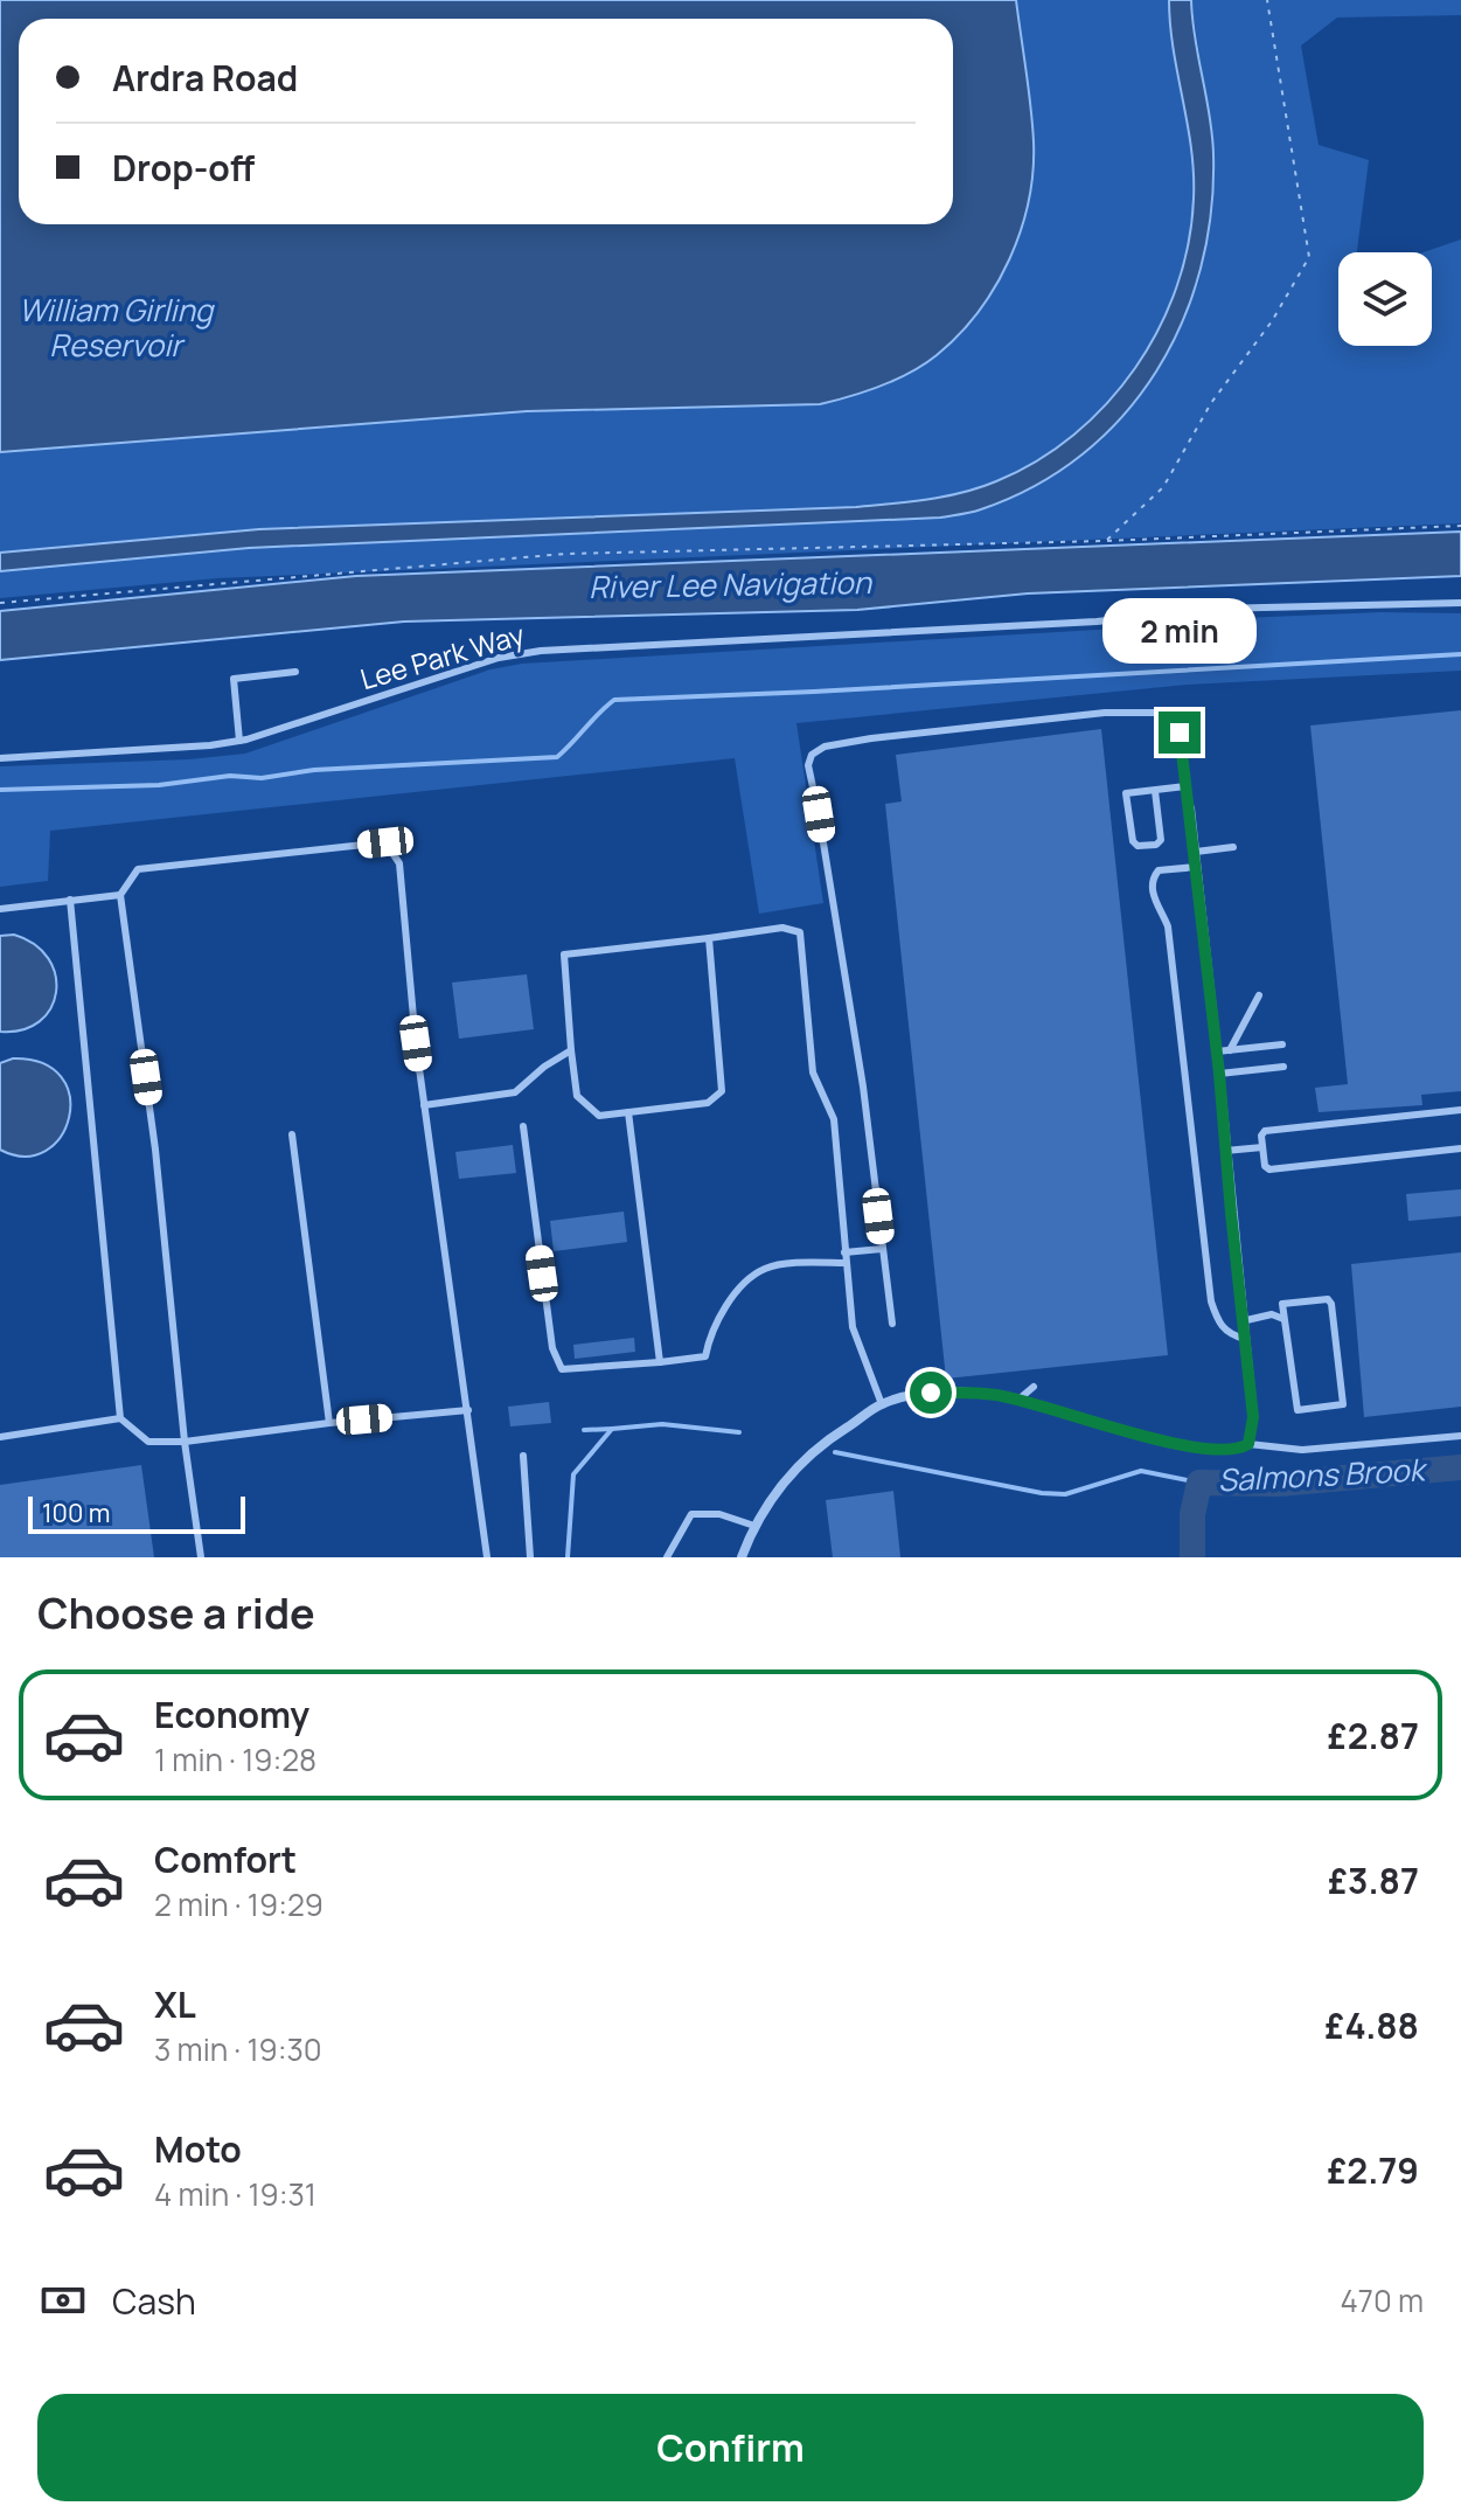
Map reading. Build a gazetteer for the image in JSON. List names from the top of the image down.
{
  "streets": {
    "lane": ["Lee Park Way"]
  },
  "water": ["William Girling Reservoir", "River Lee Navigation", "Salmons Brook"],
  "scale_bar": "100 m",
  "page": {
    "banner": ["Ardra Road", "Drop-off"],
    "bubble": "2 min",
    "scale": "100 m",
    "heading": "Choose a ride",
    "list": [
      {
        "name": "Economy",
        "note": "1 min · 19:28",
        "value": "£2.87"
      },
      {
        "name": "Comfort",
        "note": "2 min · 19:29",
        "value": "£3.87"
      },
      {
        "name": "XL",
        "note": "3 min · 19:30",
        "value": "£4.88"
      },
      {
        "name": "Moto",
        "note": "4 min · 19:31",
        "value": "£2.79"
      }
    ],
    "pay": ["Cash", "470 m"],
    "buttons": "Confirm"
  }
}
